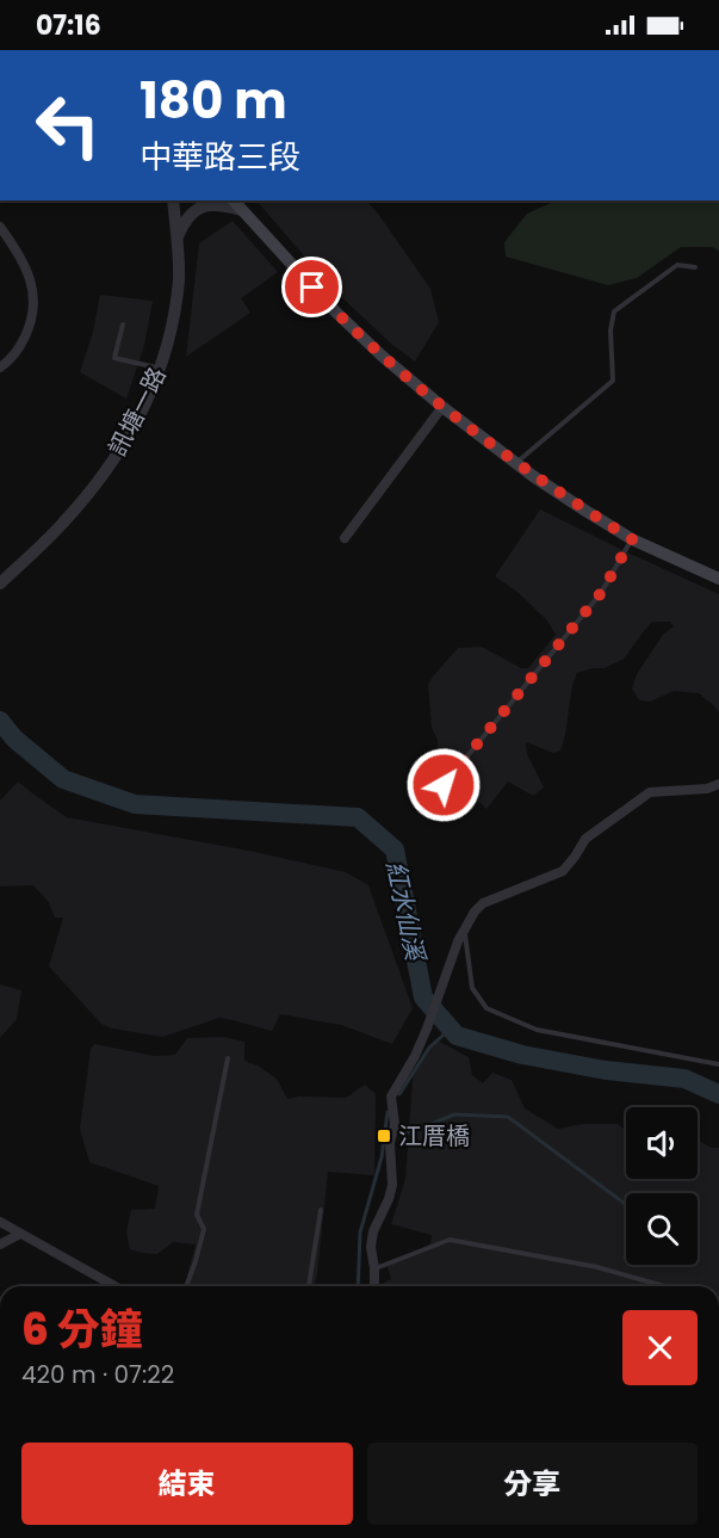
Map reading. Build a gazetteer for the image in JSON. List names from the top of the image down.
{
  "streets": {
    "street": ["訊塘一路"]
  },
  "water": ["紅水仙溪"],
  "places": {
    "transit": ["江厝橋"]
  },
  "page": {
    "status": "07:16",
    "turn": ["180 m", "中華路三段"],
    "heading": ["6 分鐘", "420 m · 07:22"],
    "buttons": ["結束", "分享"]
  }
}
